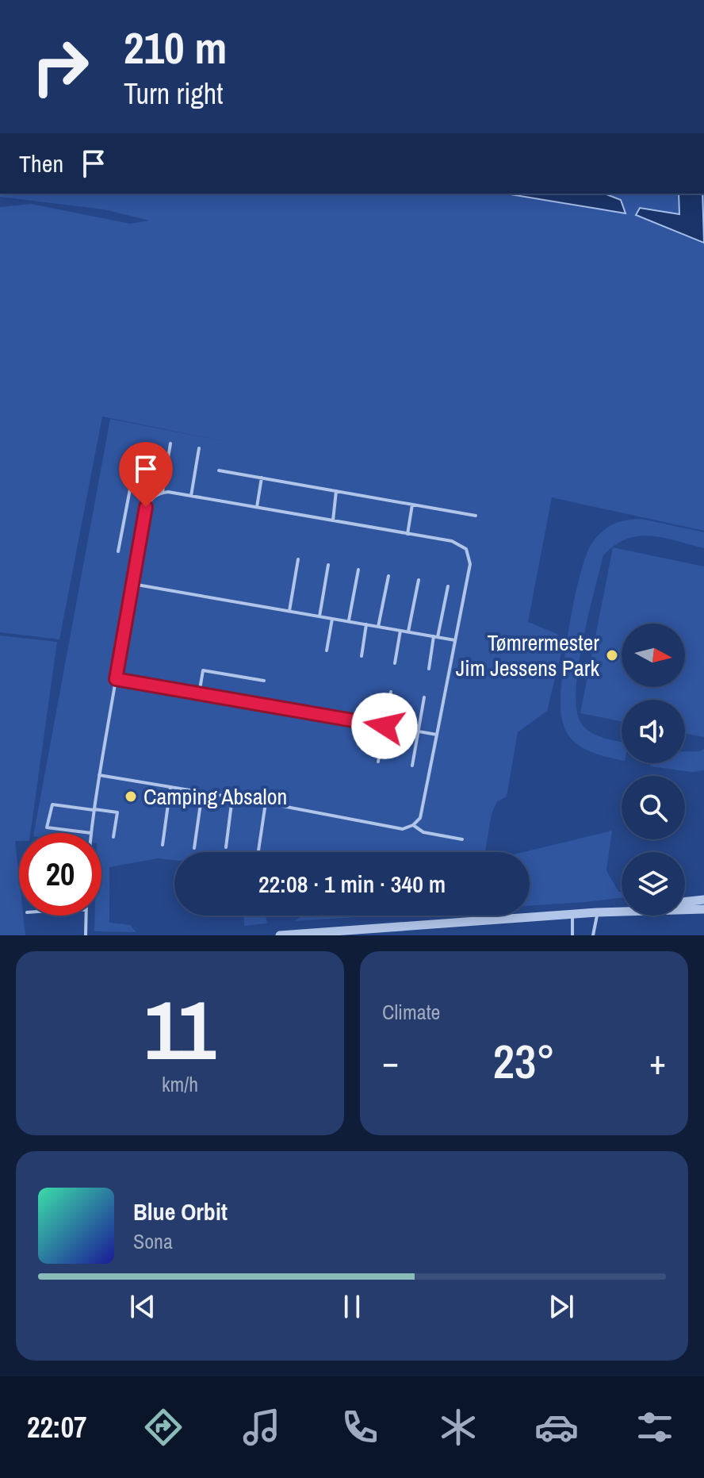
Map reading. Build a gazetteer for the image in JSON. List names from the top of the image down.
{
  "places": ["Tømrermester Jim Jessens Park", "Camping Absalon"],
  "north": "right",
  "page": {
    "turn": ["210 m", "Turn right"],
    "then": "Then",
    "limit": "20",
    "trip": "22:08 · 1 min · 340 m",
    "tile": [
      ["11", "km/h"],
      "Climate"
    ],
    "heat": ["−", "23°", "+"],
    "song": ["Blue Orbit", "Sona"],
    "tabs": "22:07"
  }
}
